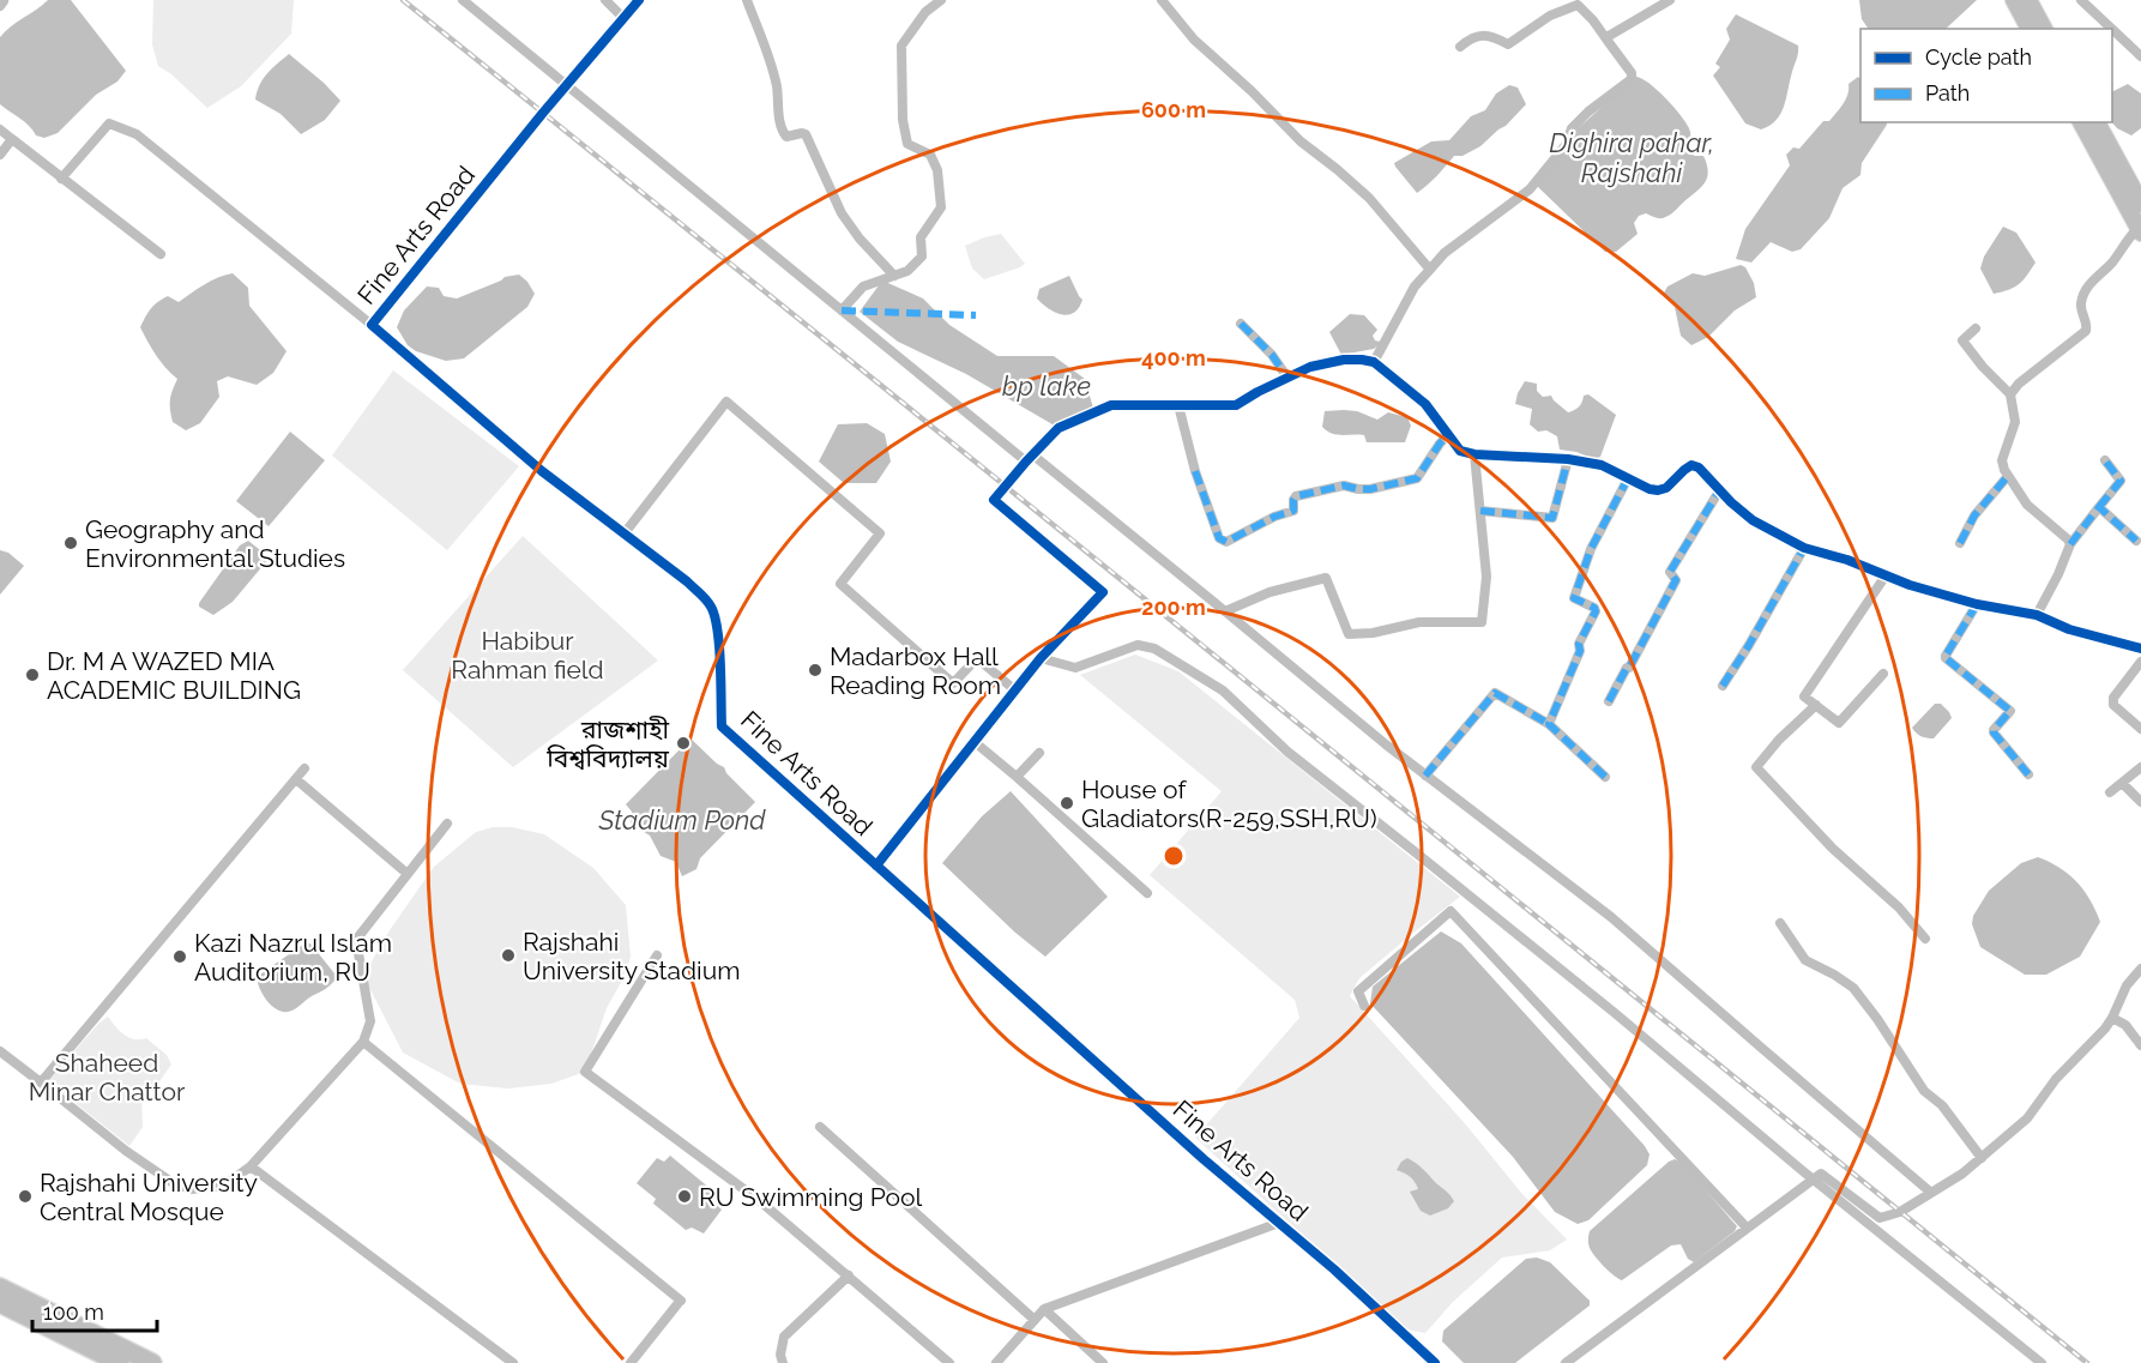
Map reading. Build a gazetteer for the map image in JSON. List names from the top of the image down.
{
  "streets": {
    "street": ["Fine Arts Road"]
  },
  "water": ["Dighira pahar, Rajshahi", "bp lake", "Stadium Pond"],
  "parks": ["Habibur Rahman field", "Shaheed Minar Chattor"],
  "places": [
    "Geography and Environmental Studies",
    "Madarbox Hall Reading Room",
    "Dr. M A WAZED MIA ACADEMIC BUILDING",
    "রাজশাহী বিশ্ববিদ্যালয়",
    "House of Gladiators(R-259,SSH,RU)",
    "Rajshahi University Stadium",
    "Kazi Nazrul Islam Auditorium, RU",
    "Rajshahi University Central Mosque",
    "RU Swimming Pool"
  ],
  "legend": ["Cycle path", "Path"],
  "scale_bar": "100 m",
  "rings": ["600 m", "400 m", "200 m"]
}
